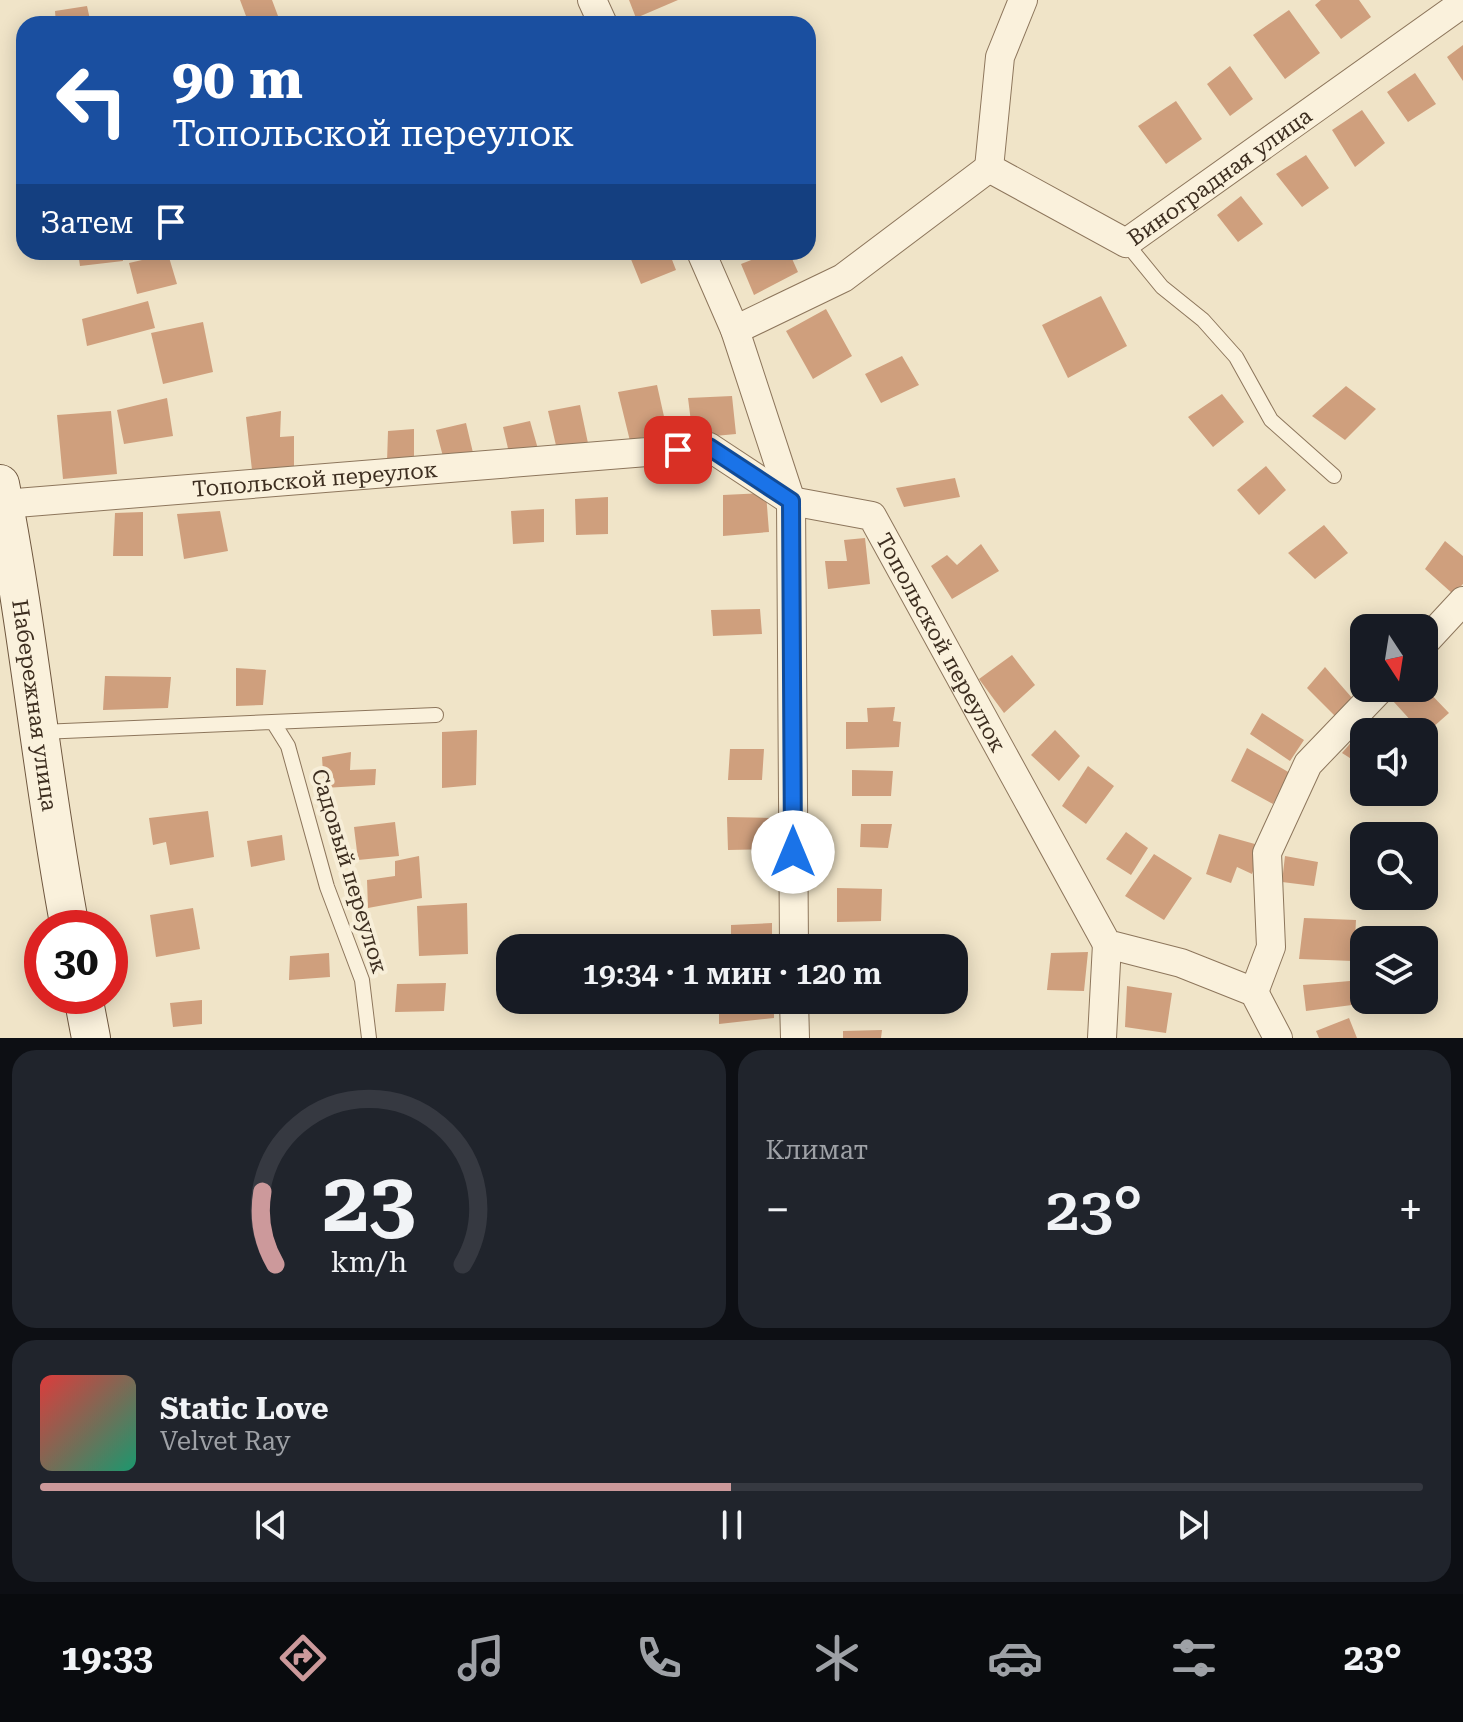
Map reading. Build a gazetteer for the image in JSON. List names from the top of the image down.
{
  "streets": {
    "main road": ["Набережная улица"],
    "street": ["Виноградная улица", "Топольской переулок"],
    "lane": ["Садовый переулок"]
  },
  "crossings": [
    ["Топольской переулок", "Набережная улица"]
  ],
  "north": "bottom",
  "page": {
    "turn": ["90 m", "Топольской переулок"],
    "then": "Затем",
    "limit": "30",
    "trip": "19:34 · 1 мин · 120 m",
    "tile": "Климат",
    "heat": ["−", "23°", "+"],
    "song": ["Static Love", "Velvet Ray"],
    "tabs": ["19:33", "23°"],
    "gauge": ["23", "km/h"]
  }
}
